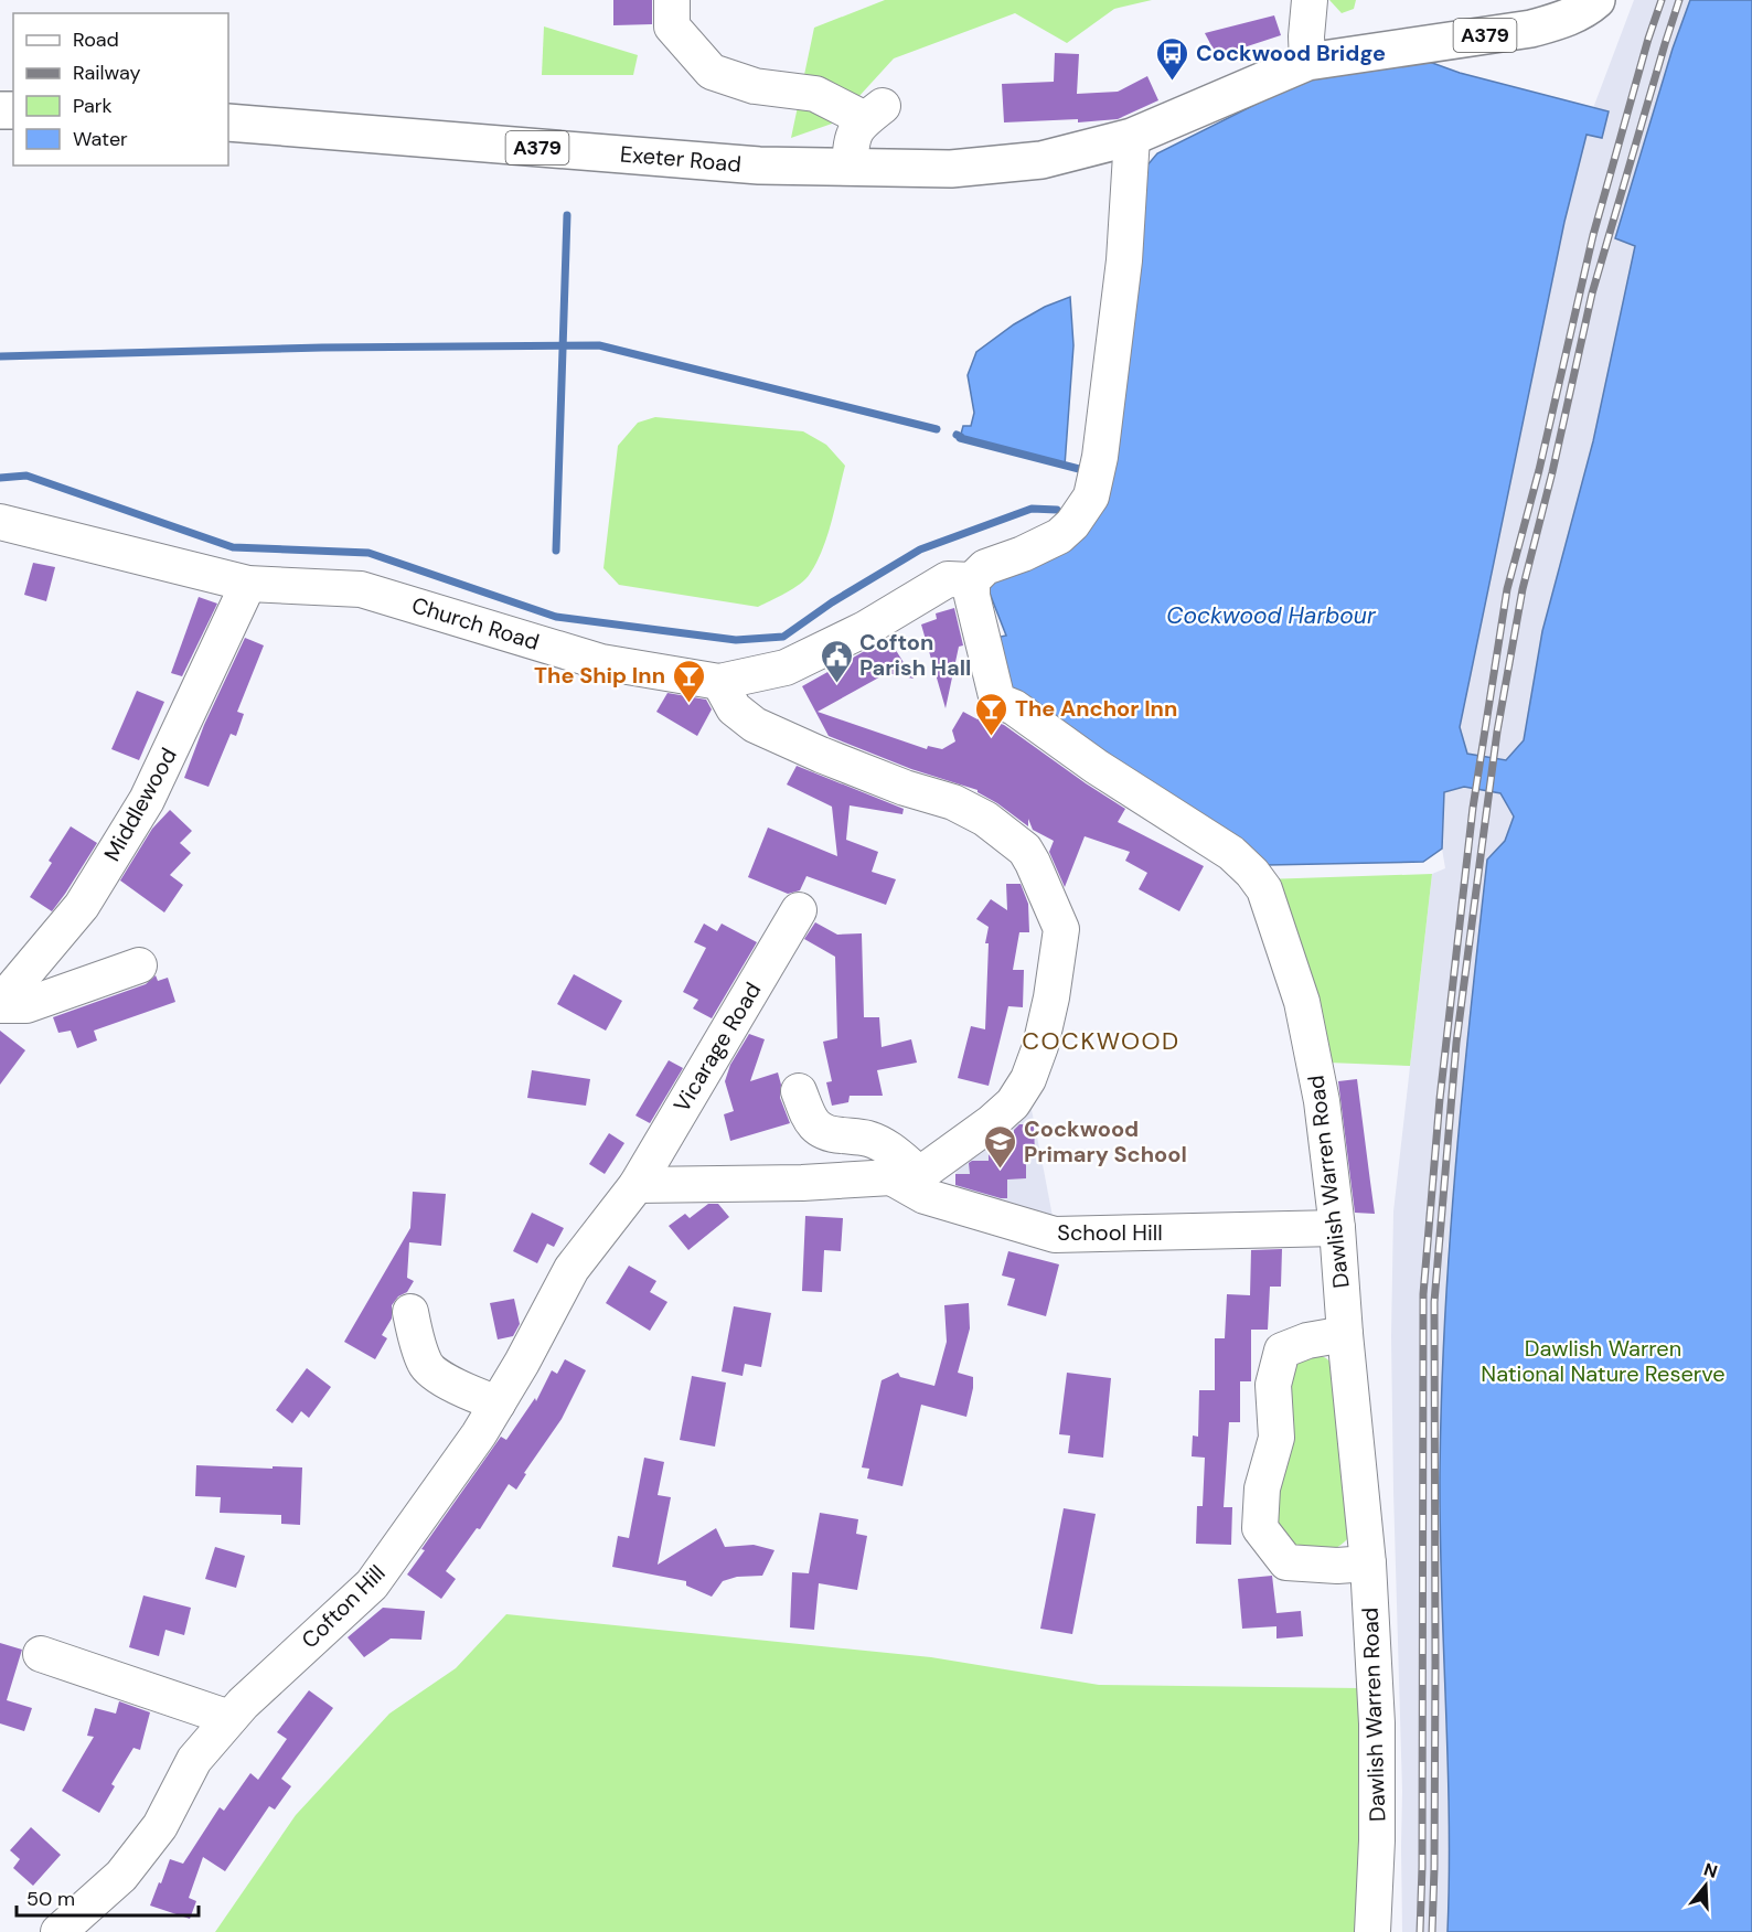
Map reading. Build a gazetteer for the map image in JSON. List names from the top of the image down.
{
  "streets": {
    "main road": ["A379", "Exeter Road"],
    "street": [
      "Church Road",
      "Middlewood",
      "Vicarage Road",
      "Dawlish Warren Road",
      "School Hill",
      "Cofton Hill"
    ]
  },
  "crossings": [
    ["A379", "Exeter Road"],
    ["Church Road", "Middlewood"],
    ["Church Road", "Dawlish Warren Road"],
    ["Vicarage Road", "Cofton Hill"],
    ["Dawlish Warren Road", "School Hill"]
  ],
  "districts": ["COCKWOOD"],
  "water": ["Cockwood Harbour"],
  "parks": ["Dawlish Warren National Nature Reserve"],
  "places": {
    "bus stop": ["Cockwood Bridge"],
    "public building": ["Cofton Parish Hall"],
    "bar": ["The Ship Inn", "The Anchor Inn"],
    "school or university": ["Cockwood Primary School"]
  },
  "legend": [
    "Road",
    "Railway",
    "Park",
    "Water"
  ],
  "scale_bar": "50 m",
  "north": "top"
}
